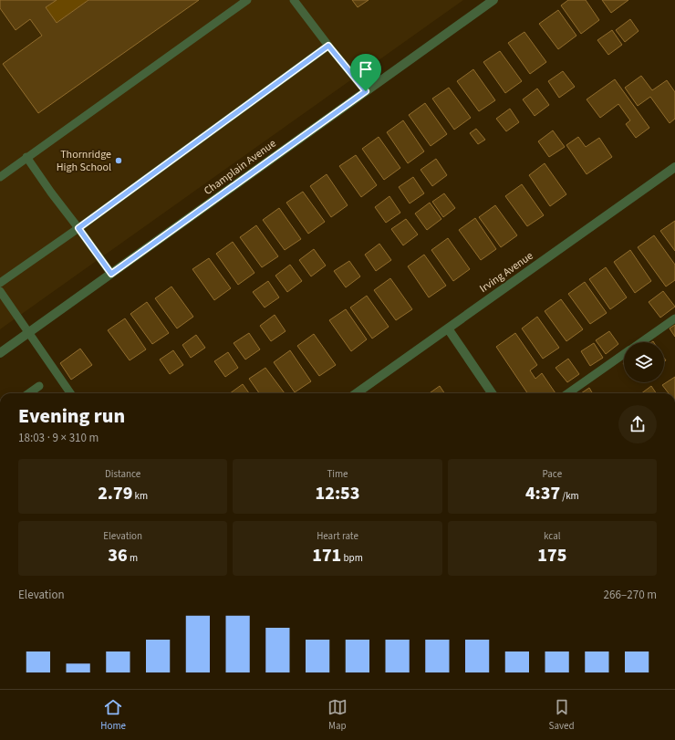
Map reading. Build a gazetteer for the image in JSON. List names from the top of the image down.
{
  "streets": {
    "street": ["Champlain Avenue", "Irving Avenue"]
  },
  "places": ["Thornridge High School"],
  "page": {
    "heading": ["Evening run", "18:03 · 9 × 310 m"],
    "stats": [
      ["Distance", "2.79 km"],
      ["Time", "12:53"],
      ["Pace", "4:37 /km"],
      ["Elevation", "36 m"],
      ["Heart rate", "171 bpm"],
      ["kcal", "175"]
    ],
    "chart": ["Elevation", "266–270 m"],
    "tabs": ["Home", "Map", "Saved"]
  }
}
